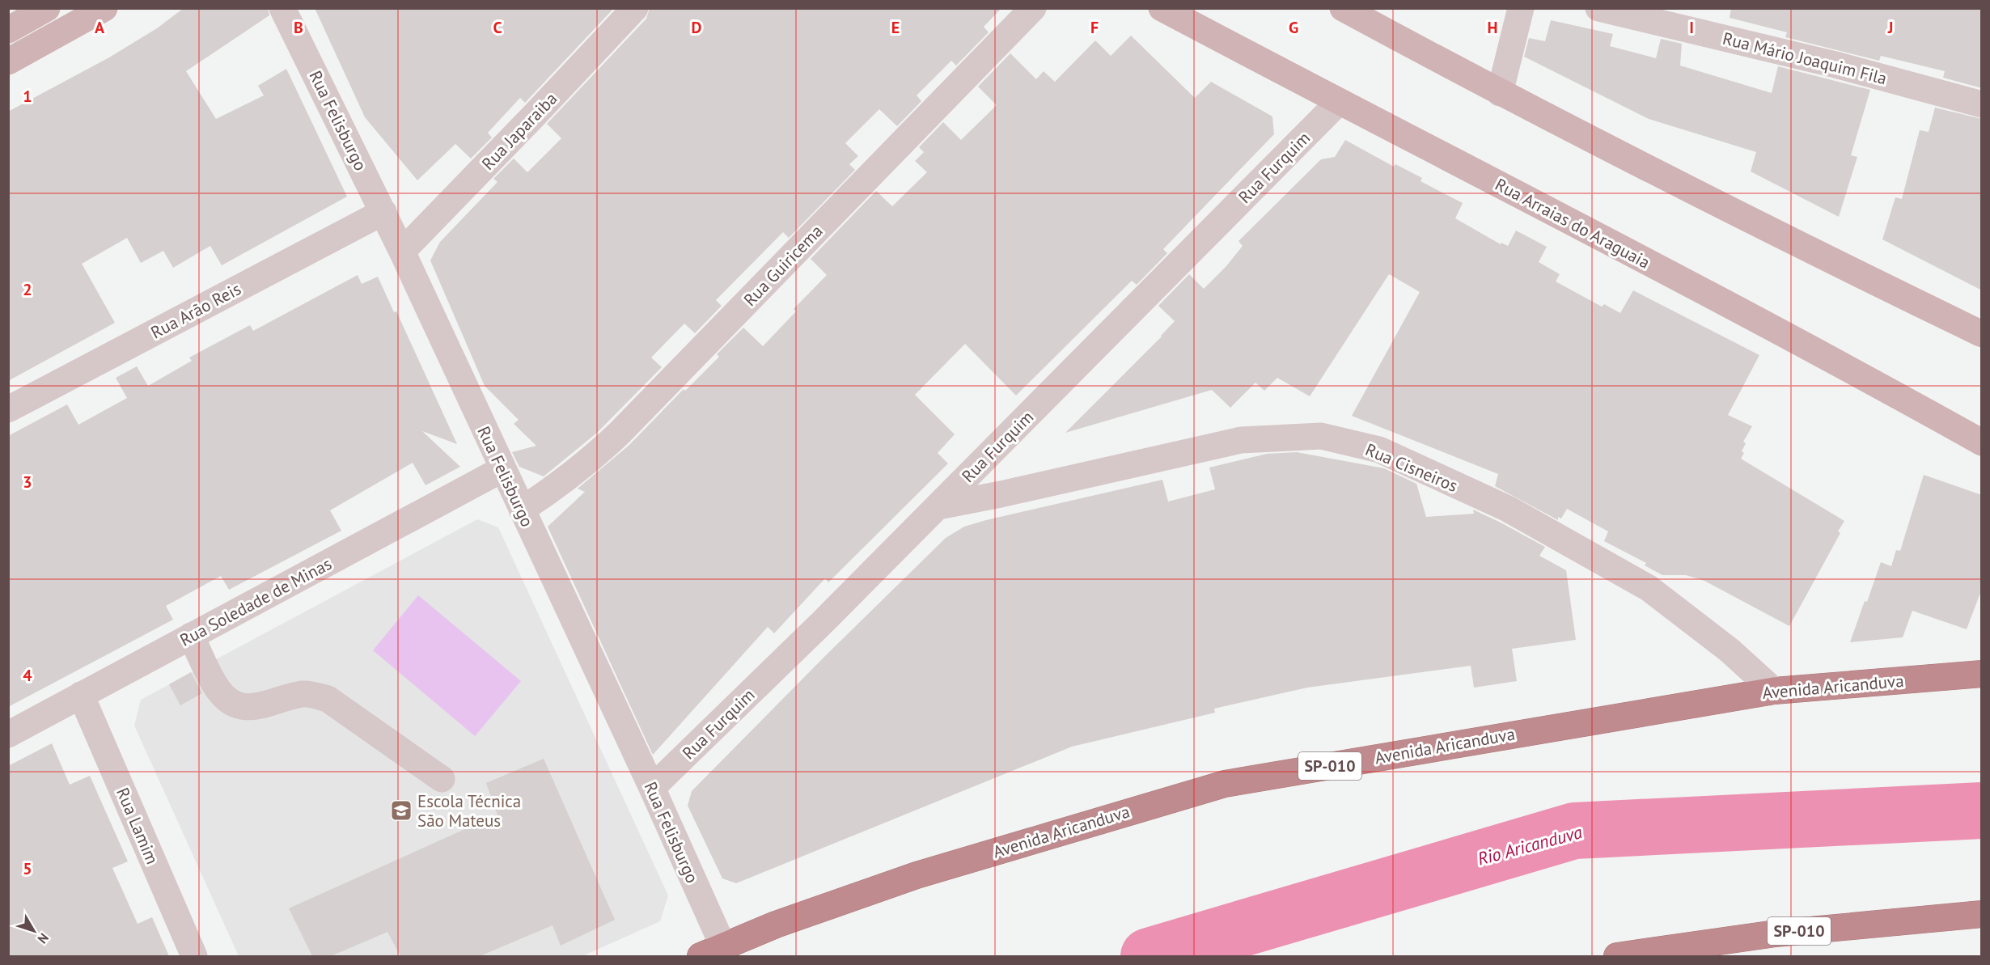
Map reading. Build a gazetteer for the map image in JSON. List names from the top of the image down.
{
  "streets": {
    "highway": ["Avenida Aricanduva", "SP-010"],
    "main road": ["Rua Arraias do Araguaia"],
    "street": [
      "Rua Mário Joaquim Fila",
      "Rua Felisburgo",
      "Rua Japaraiba",
      "Rua Furquim",
      "Rua Guiricema",
      "Rua Arão Reis",
      "Rua Cisneiros",
      "Rua Soledade de Minas",
      "Rua Lamim"
    ]
  },
  "crossings": [
    ["Rua Felisburgo", "Rua Japaraiba"],
    ["Rua Felisburgo", "Rua Furquim"],
    ["Rua Felisburgo", "Rua Guiricema"],
    ["Rua Felisburgo", "Rua Arão Reis"],
    ["Rua Felisburgo", "Rua Soledade de Minas"],
    ["Rua Felisburgo", "Avenida Aricanduva"],
    ["Rua Furquim", "Rua Arraias do Araguaia"],
    ["Rua Furquim", "Rua Cisneiros"],
    ["Rua Cisneiros", "Avenida Aricanduva"],
    ["Rua Soledade de Minas", "Rua Lamim"]
  ],
  "water": ["Rio Aricanduva"],
  "places": {
    "school or university": ["Escola Técnica São Mateus"]
  },
  "north": "bottom right",
  "grid": {
    "columns": [
      "A",
      "B",
      "C",
      "D",
      "E",
      "F",
      "G",
      "H",
      "I",
      "J"
    ],
    "rows": [
      "1",
      "2",
      "3",
      "4",
      "5"
    ]
  }
}
